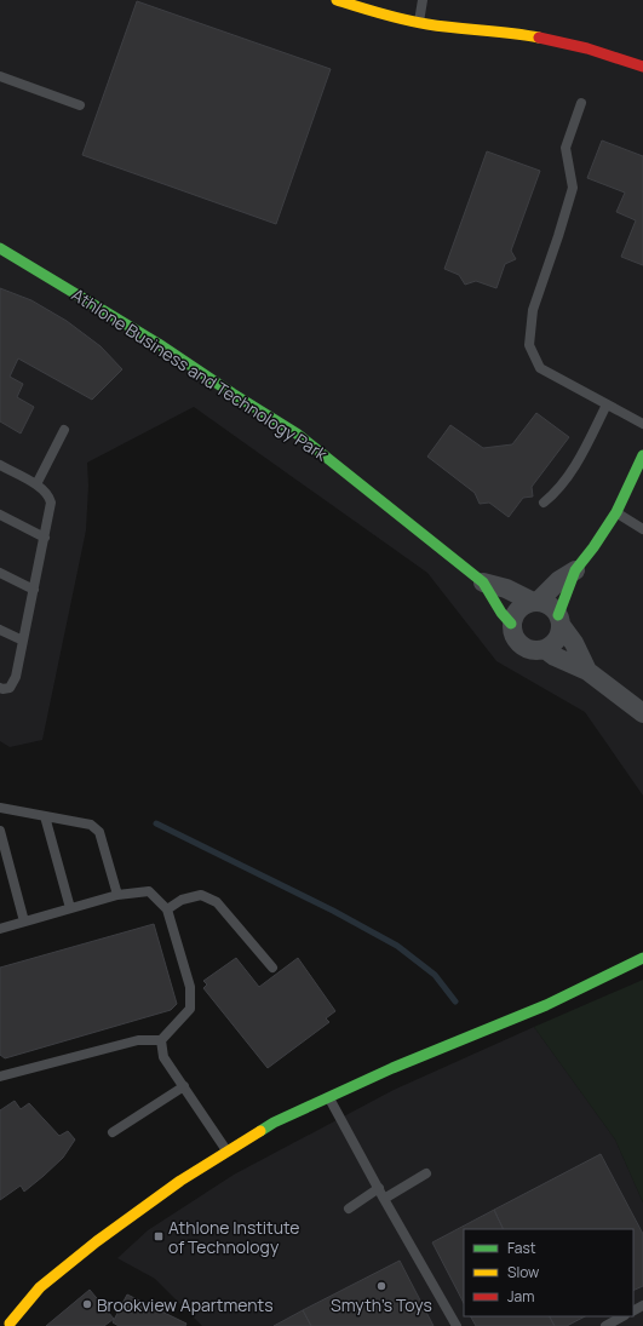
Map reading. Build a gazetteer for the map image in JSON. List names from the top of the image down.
{
  "streets": {
    "street": ["Athlone Business and Technology Park"]
  },
  "places": {
    "transit": ["Athlone Institute of Technology"],
    "other": ["Smyth's Toys", "Brookview Apartments"]
  },
  "legend": ["Fast", "Slow", "Jam"]
}
